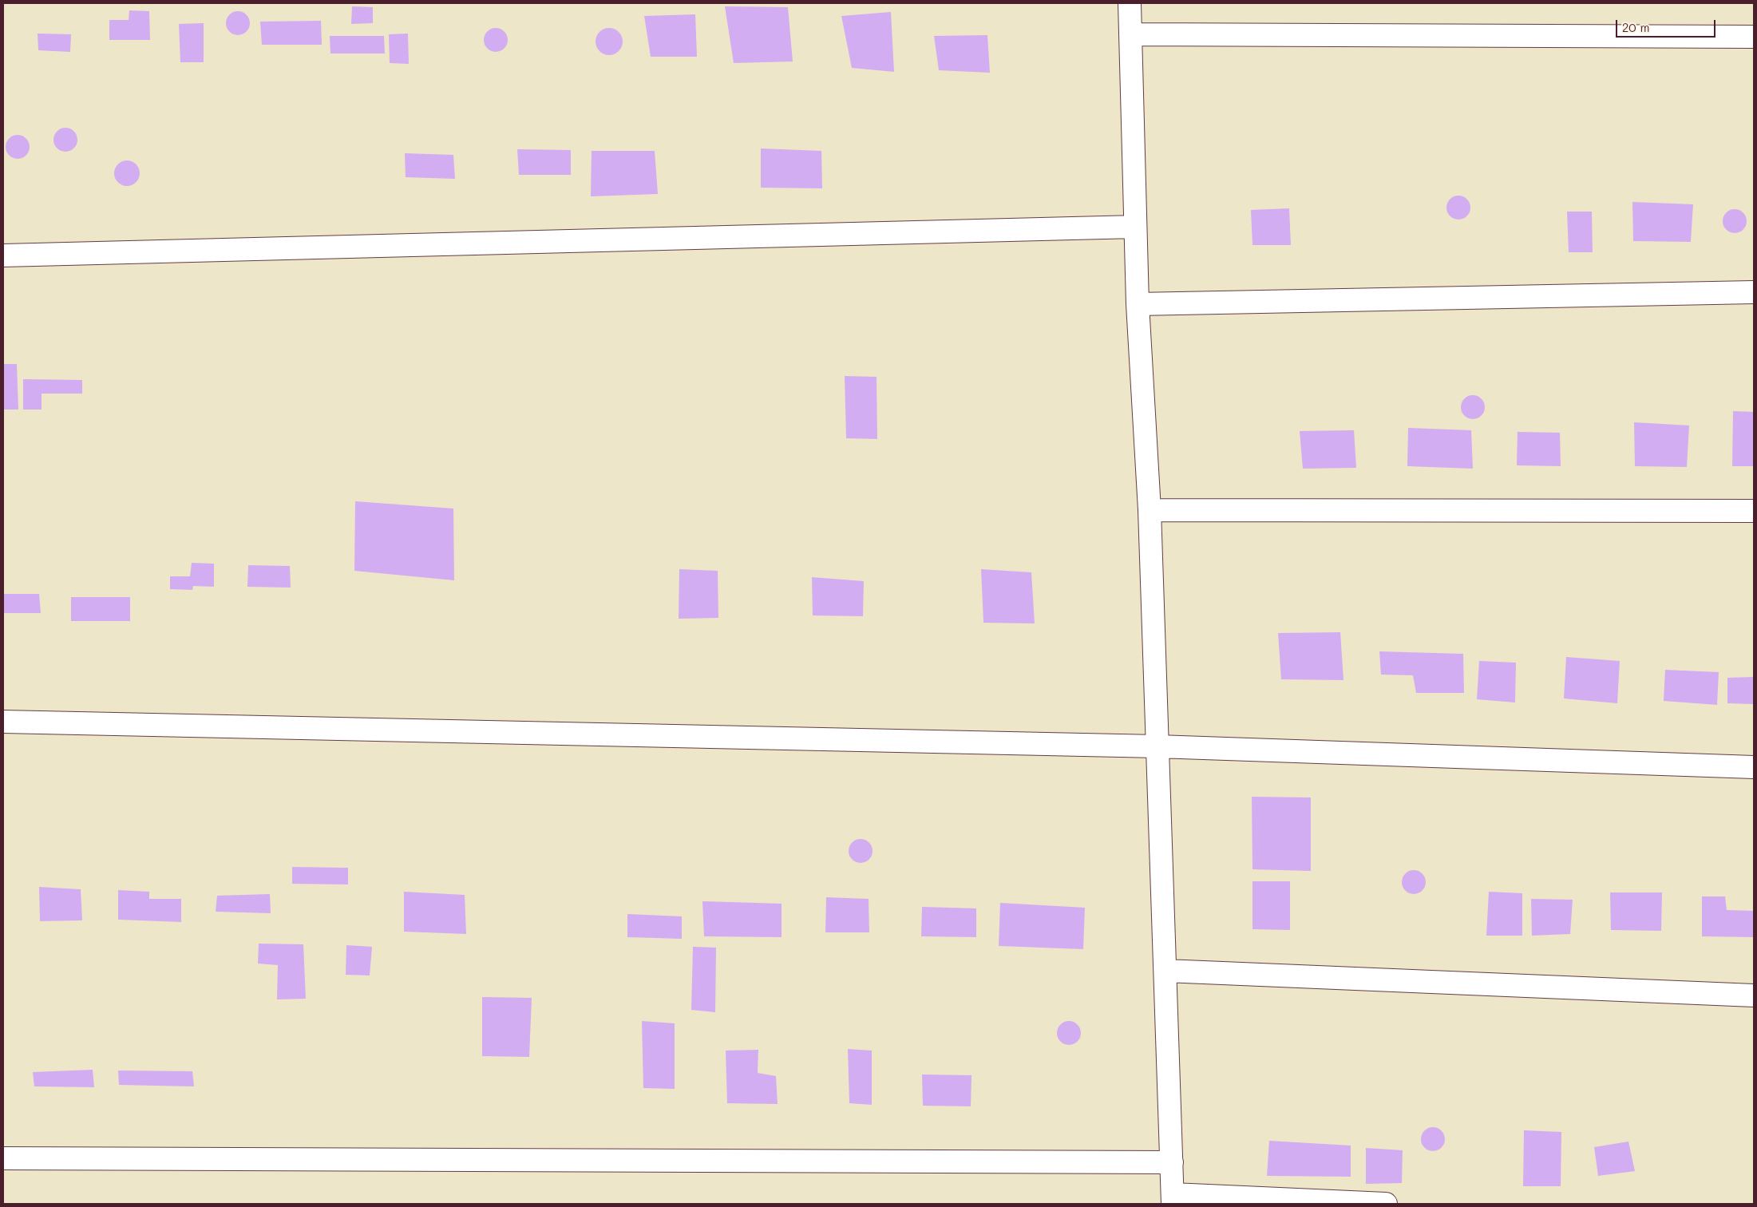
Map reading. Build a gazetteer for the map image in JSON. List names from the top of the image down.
{
  "scale_bar": "20 m"
}
